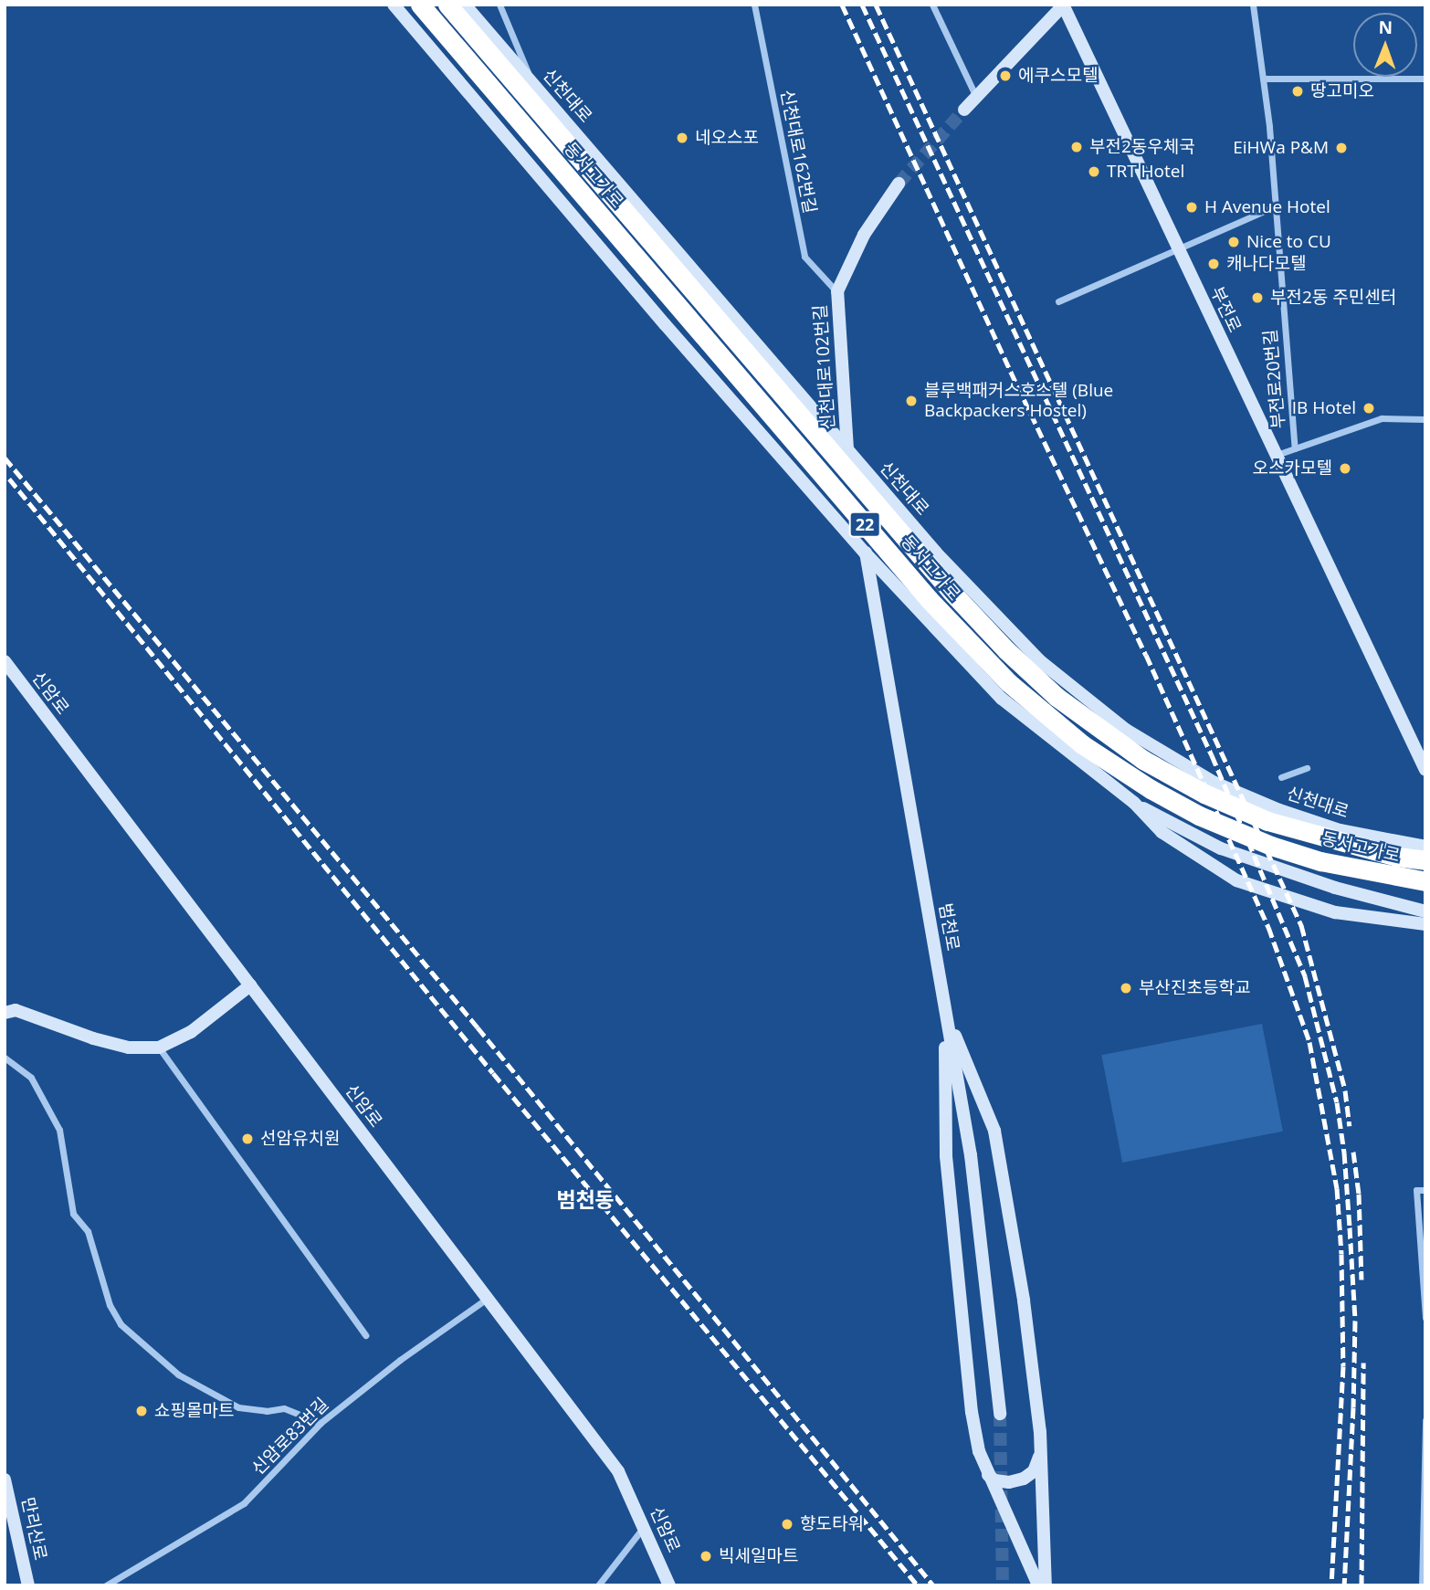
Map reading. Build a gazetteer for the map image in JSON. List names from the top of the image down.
{
  "streets": {
    "highway": ["동서고가로", "22"],
    "main road": [
      "신천대로",
      "부전로",
      "신천대로102번길",
      "신암로",
      "범천로",
      "만리산로"
    ],
    "street": ["신천대로162번길", "부전로20번길", "신암로83번길"]
  },
  "crossings": [
    ["신천대로", "신천대로102번길"],
    ["신천대로", "범천로"],
    ["신천대로162번길", "신천대로102번길"],
    ["신천대로102번길", "범천로"],
    ["신암로", "신암로83번길"]
  ],
  "districts": ["범천동"],
  "places": [
    "에쿠스모텔",
    "땅고미오",
    "네오스포",
    "부전2동우체국",
    "EiHWa P&M",
    "TRT Hotel",
    "H Avenue Hotel",
    "Nice to CU",
    "캐나다모텔",
    "부전2동 주민센터",
    "블루백패커스호스텔 (Blue Backpackers Hostel)",
    "IB Hotel",
    "오스카모텔",
    "부산진초등학교",
    "선암유치원",
    "쇼핑몰마트",
    "향도타워",
    "빅세일마트"
  ],
  "north": "top"
}
